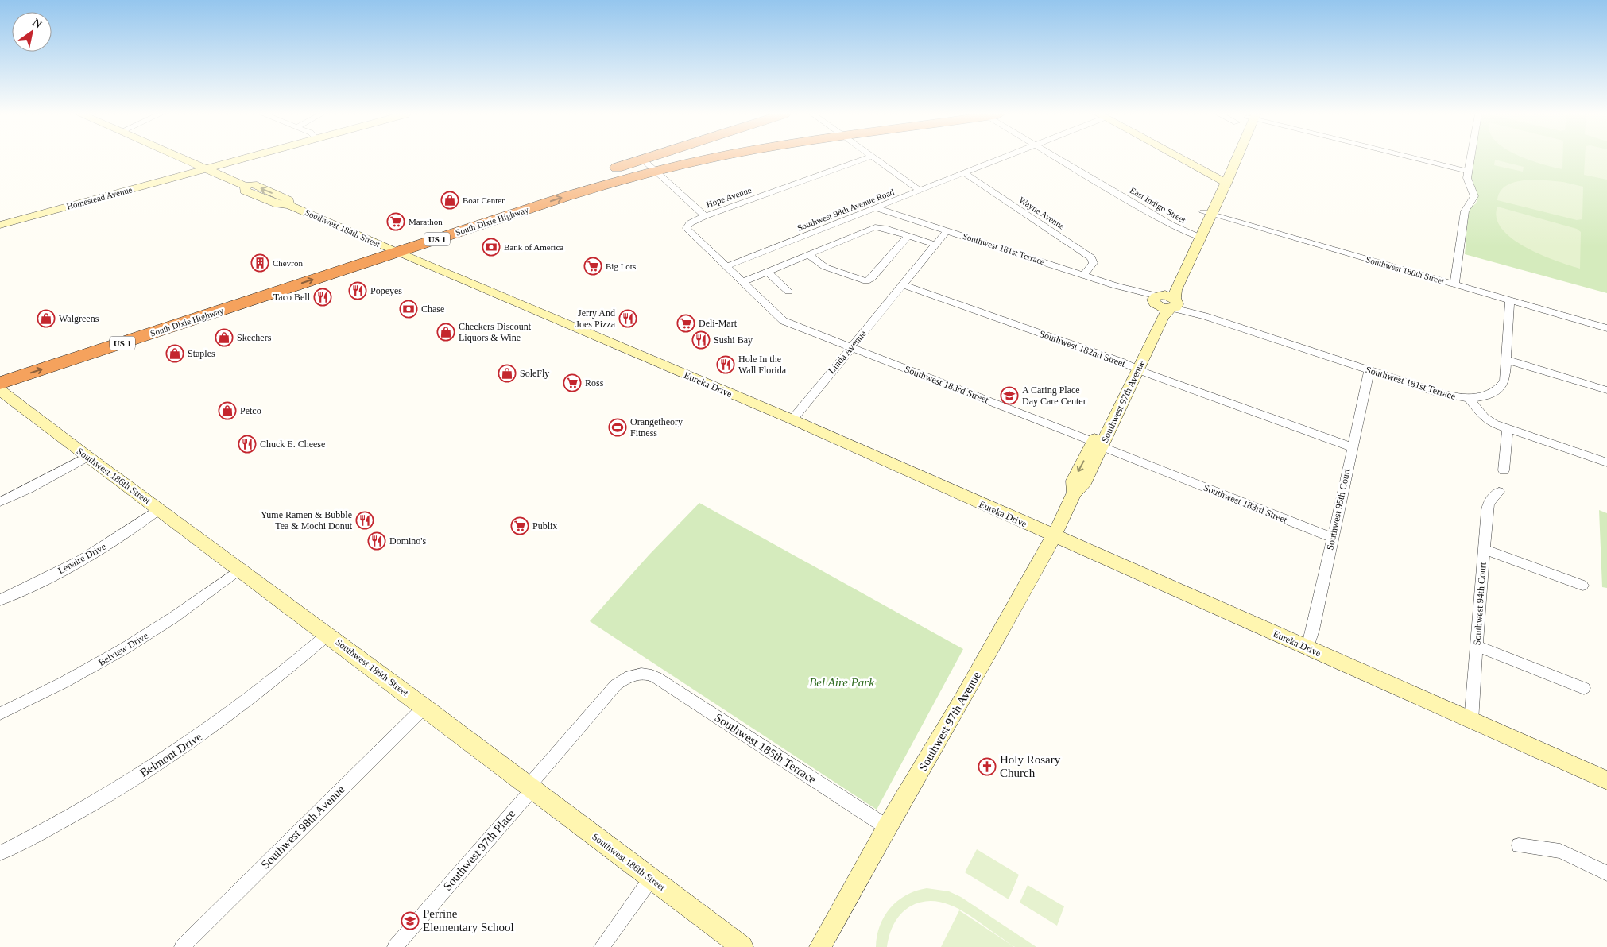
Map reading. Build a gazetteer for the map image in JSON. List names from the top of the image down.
{
  "streets": {
    "highway": ["South Dixie Highway", "US 1"],
    "main road": [
      "Southwest 184th Street",
      "Eureka Drive",
      "Southwest 97th Avenue",
      "Southwest 186th Street"
    ],
    "street": [
      "Hope Avenue",
      "Homestead Avenue",
      "East Indigo Street",
      "Southwest 98th Avenue Road",
      "Wayne Avenue",
      "Southwest 181st Terrace",
      "Southwest 180th Street",
      "Southwest 182nd Street",
      "Linda Avenue",
      "Southwest 183rd Street",
      "Southwest 95th Court",
      "Lenaire Drive",
      "Southwest 94th Court",
      "Belview Drive",
      "Southwest 185th Terrace",
      "Belmont Drive",
      "Southwest 98th Avenue",
      "Southwest 97th Place"
    ]
  },
  "crossings": [
    ["Hope Avenue", "Southwest 183rd Street"],
    ["Homestead Avenue", "Southwest 184th Street"],
    ["East Indigo Street", "Southwest 97th Avenue"],
    ["Southwest 98th Avenue Road", "Wayne Avenue"],
    ["Southwest 98th Avenue Road", "Southwest 181st Terrace"],
    ["Southwest 98th Avenue Road", "Southwest 183rd Street"],
    ["Wayne Avenue", "Southwest 181st Terrace"],
    ["South Dixie Highway", "Southwest 184th Street"],
    ["South Dixie Highway", "Eureka Drive"],
    ["Southwest 184th Street", "Eureka Drive"],
    ["Southwest 181st Terrace", "Southwest 97th Avenue"],
    ["Southwest 181st Terrace", "Southwest 95th Court"],
    ["Southwest 180th Street", "Southwest 97th Avenue"],
    ["Southwest 182nd Street", "Linda Avenue"],
    ["Southwest 182nd Street", "Southwest 97th Avenue"],
    ["Southwest 182nd Street", "Southwest 95th Court"],
    ["Linda Avenue", "Eureka Drive"],
    ["Linda Avenue", "Southwest 183rd Street"],
    ["Eureka Drive", "Southwest 97th Avenue"],
    ["Eureka Drive", "Southwest 95th Court"],
    ["Eureka Drive", "Southwest 94th Court"],
    ["Southwest 183rd Street", "Southwest 97th Avenue"],
    ["Southwest 183rd Street", "Southwest 95th Court"],
    ["Southwest 97th Avenue", "Southwest 185th Terrace"],
    ["Southwest 186th Street", "Lenaire Drive"],
    ["Southwest 186th Street", "Belview Drive"],
    ["Southwest 186th Street", "Belmont Drive"],
    ["Southwest 186th Street", "Southwest 98th Avenue"],
    ["Southwest 186th Street", "Southwest 97th Place"],
    ["Southwest 185th Terrace", "Southwest 97th Place"]
  ],
  "parks": ["Bel Aire Park"],
  "places": {
    "shop": [
      "Boat Center",
      "Walgreens",
      "Checkers Discount Liquors & Wine",
      "Skechers",
      "Staples",
      "SoleFly",
      "Petco"
    ],
    "supermarket": [
      "Marathon",
      "Big Lots",
      "Deli-Mart",
      "Ross",
      "Publix"
    ],
    "bank": ["Bank of America", "Chase"],
    "building": ["Chevron"],
    "restaurant": [
      "Popeyes",
      "Taco Bell",
      "Jerry And Joes Pizza",
      "Sushi Bay",
      "Hole In the Wall Florida",
      "Chuck E. Cheese",
      "Yume Ramen & Bubble Tea & Mochi Donut",
      "Domino's"
    ],
    "school or university": ["A Caring Place Day Care Center", "Perrine Elementary School"],
    "sports": ["Orangetheory Fitness"],
    "church": ["Holy Rosary Church"]
  },
  "north": "top right"
}
